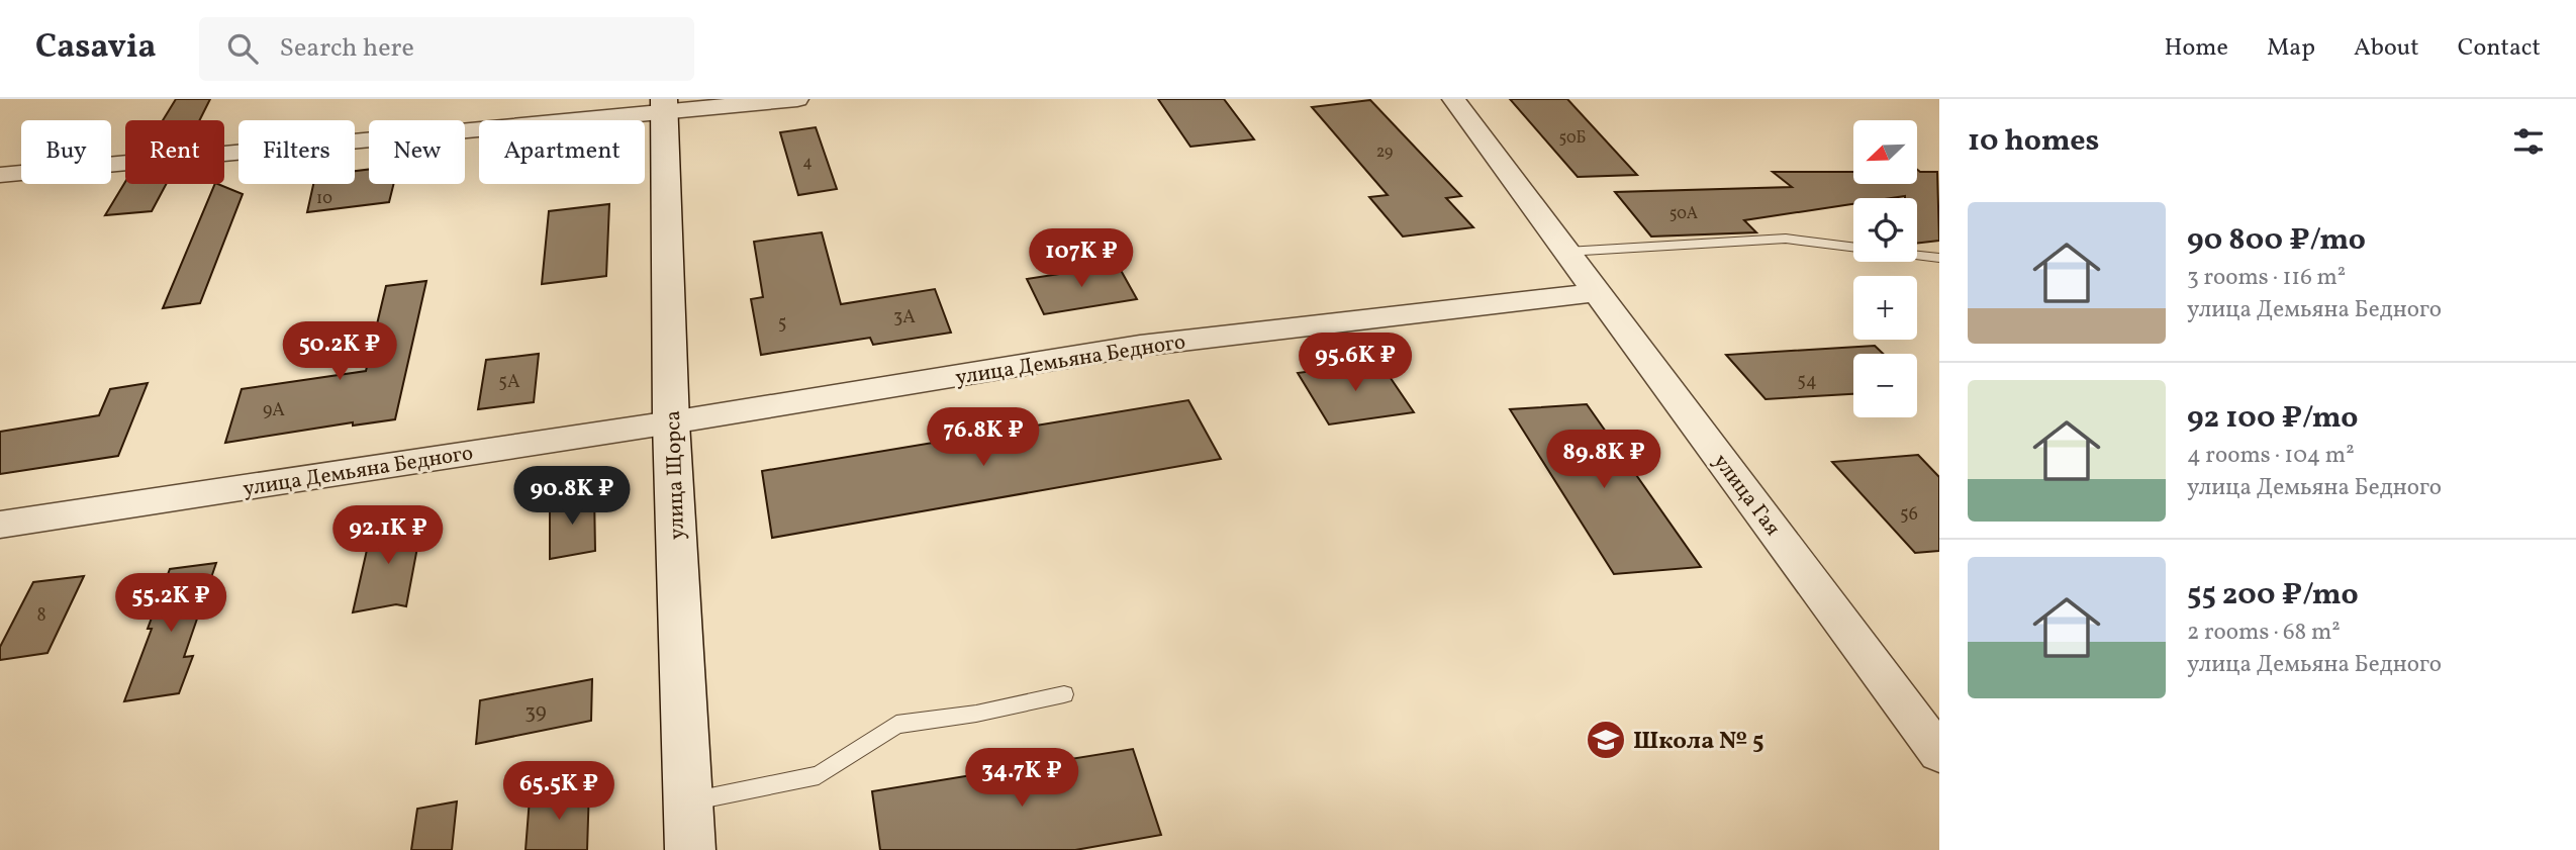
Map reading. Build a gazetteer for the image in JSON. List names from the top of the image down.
{
  "streets": {
    "main road": ["улица Щорса"],
    "street": ["улица Демьяна Бедного", "улица Гая"]
  },
  "crossings": [
    ["улица Демьяна Бедного", "улица Щорса"],
    ["улица Демьяна Бедного", "улица Гая"]
  ],
  "places": {
    "school or university": ["Школа № 5"]
  },
  "house_numbers": [
    "50Б",
    "29",
    "4",
    "10",
    "50А",
    "3А",
    "5",
    "54",
    "5А",
    "9А",
    "56",
    "8",
    "39"
  ],
  "north": "bottom left",
  "page": {
    "header": "Casavia",
    "search": "Search here",
    "nav": [
      "Home",
      "Map",
      "About",
      "Contact"
    ],
    "heading": "10 homes",
    "map_buttons": ["+", "−"],
    "chip": [
      "Buy",
      "Rent",
      "Filters",
      "New",
      "Apartment"
    ],
    "list": [
      {
        "name": "90 800 ₽/mo",
        "note": "3 rooms · 116 m² · улица Демьяна Бедного"
      },
      {
        "name": "92 100 ₽/mo",
        "note": "4 rooms · 104 m² · улица Демьяна Бедного"
      },
      {
        "name": "55 200 ₽/mo",
        "note": "2 rooms · 68 m² · улица Демьяна Бедного"
      }
    ],
    "price": [
      "107K ₽",
      "50.2K ₽",
      "95.6K ₽",
      "76.8K ₽",
      "89.8K ₽",
      "90.8K ₽",
      "92.1K ₽",
      "55.2K ₽",
      "34.7K ₽",
      "65.5K ₽"
    ]
  }
}
